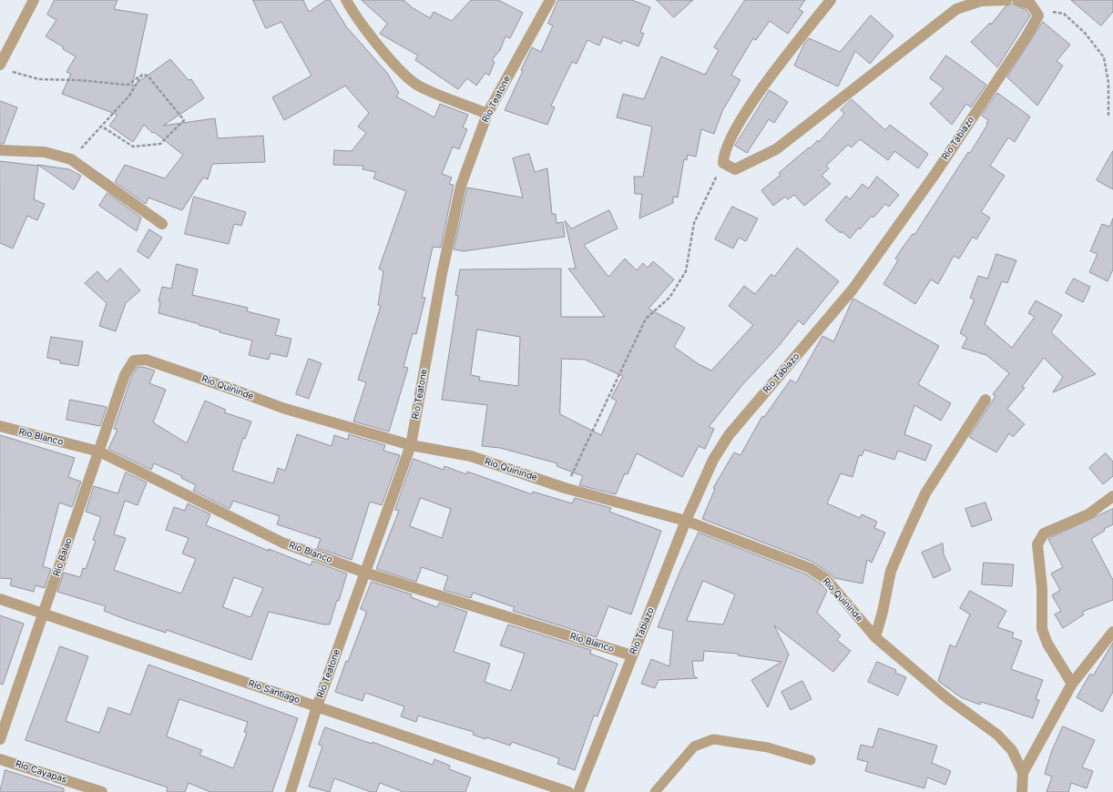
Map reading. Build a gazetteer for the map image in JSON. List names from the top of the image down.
{
  "streets": {
    "street": [
      "Rio Teatone",
      "Rio Tabiazo",
      "Rio Quininde",
      "Rio Blanco",
      "Rio Balao",
      "Rio Santiago",
      "Rio Cayapas"
    ]
  },
  "crossings": [
    ["Rio Teatone", "Rio Quininde"],
    ["Rio Teatone", "Rio Blanco"],
    ["Rio Teatone", "Rio Santiago"],
    ["Rio Tabiazo", "Rio Quininde"],
    ["Rio Tabiazo", "Rio Blanco"],
    ["Rio Quininde", "Rio Balao"],
    ["Rio Blanco", "Rio Balao"],
    ["Rio Balao", "Rio Santiago"]
  ]
}
